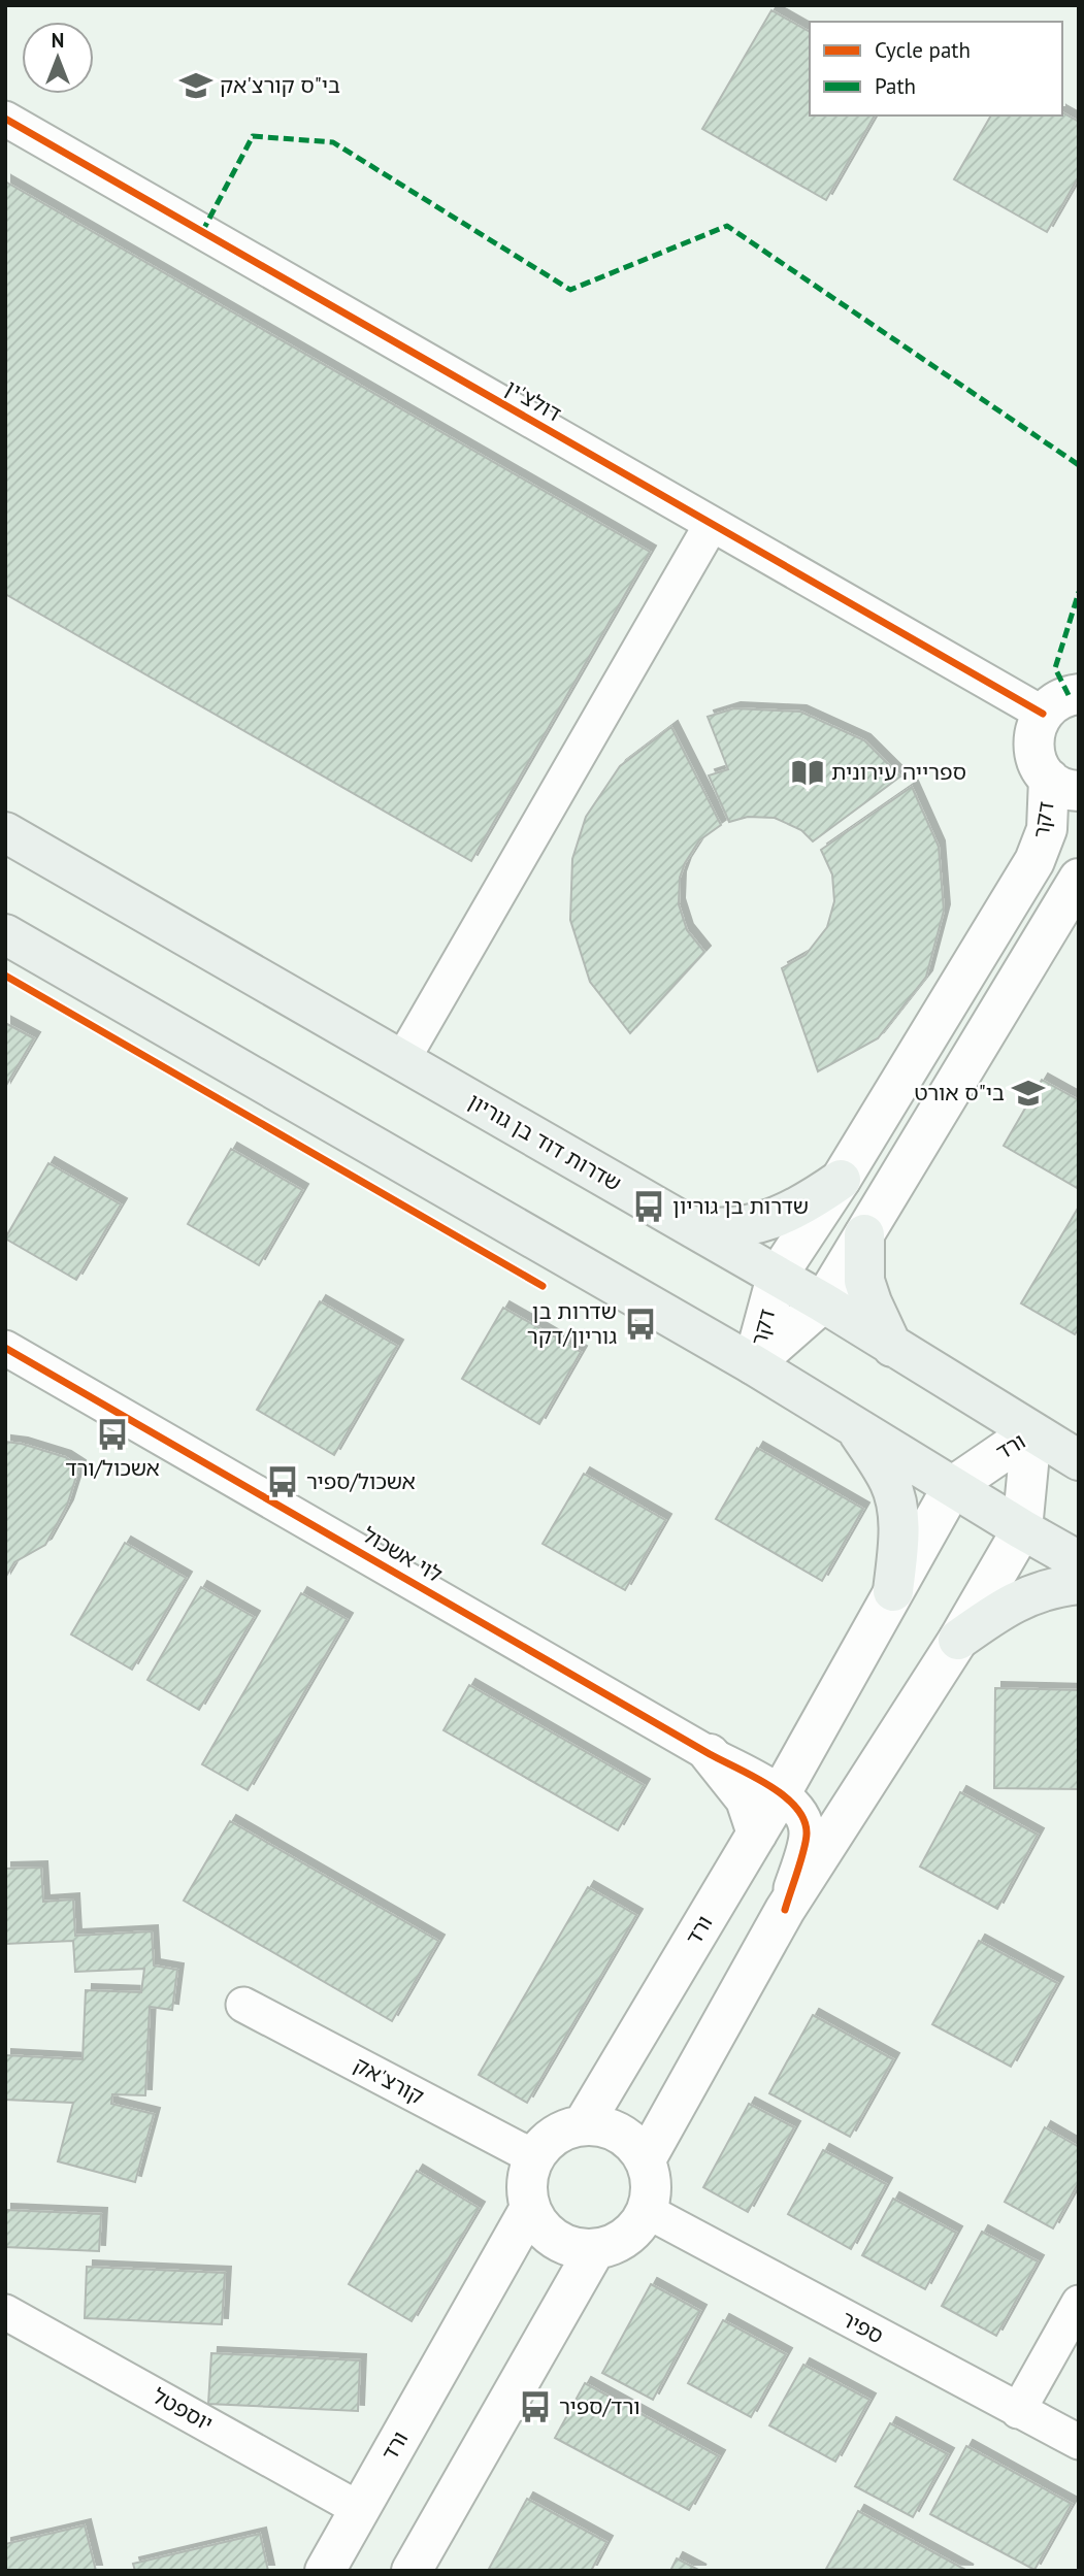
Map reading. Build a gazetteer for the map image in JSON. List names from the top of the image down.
{
  "streets": {
    "main road": ["שדרות דוד בן גוריון"],
    "street": [
      "דולצ'ין",
      "דקר",
      "ורד",
      "לוי אשכול",
      "קורצ'אק",
      "ספיר",
      "יוספטל"
    ]
  },
  "crossings": [
    ["דקר", "שדרות דוד בן גוריון"],
    ["שדרות דוד בן גוריון", "ורד"],
    ["ורד", "לוי אשכול"],
    ["ורד", "קורצ'אק"],
    ["ורד", "ספיר"],
    ["ורד", "יוספטל"],
    ["קורצ'אק", "ספיר"]
  ],
  "places": {
    "school or university": ["בי\"ס קורצ'אק", "בי\"ס אורט"],
    "library": ["ספרייה עירונית"],
    "bus stop": [
      "שדרות בן גוריון",
      "שדרות בן גוריון/דקר",
      "אשכול/ורד",
      "אשכול/ספיר",
      "ורד/ספיר"
    ]
  },
  "legend": ["Cycle path", "Path"],
  "north": "top"
}
